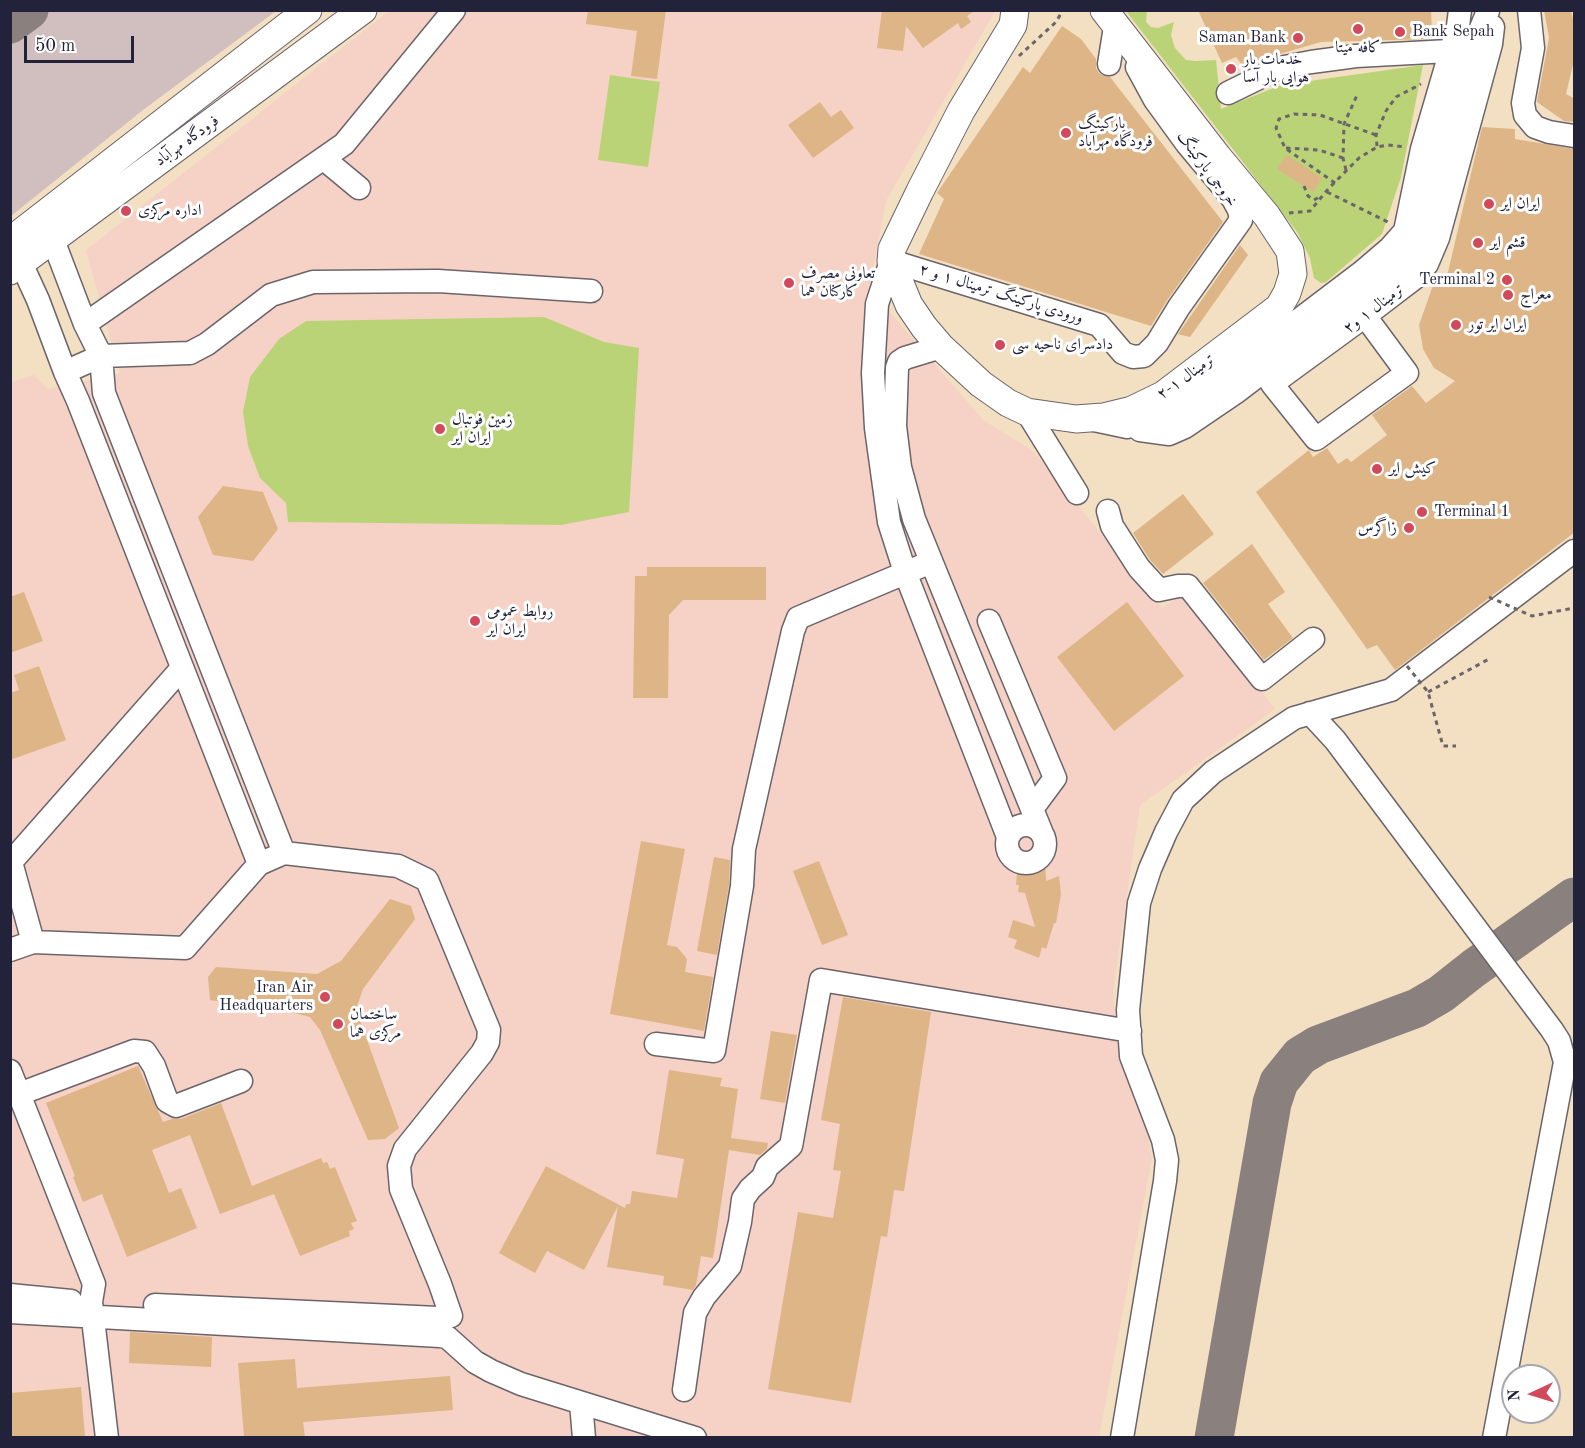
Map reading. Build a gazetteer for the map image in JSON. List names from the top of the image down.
{
  "streets": {
    "main road": ["فرودگاه مهرآباد", "ترمینال ۱-۲"],
    "street": ["خروجی پارکینگ", "ورودی پارکینگ ترمینال ۱ و ۲", "ترمینال ۱ و۲"]
  },
  "crossings": [
    ["خروجی پارکینگ", "ورودی پارکینگ ترمینال ۱ و ۲"],
    ["خروجی پارکینگ", "ترمینال ۱-۲"],
    ["ورودی پارکینگ ترمینال ۱ و ۲", "ترمینال ۱-۲"],
    ["ترمینال ۱ و۲", "ترمینال ۱-۲"]
  ],
  "places": [
    "کافه میتا",
    "Bank Sepah",
    "Saman Bank",
    "خدمات بار هوایی بار آسا",
    "پارکینگ فرودگاه مهرآباد",
    "ایران ایر",
    "اداره مرکزی",
    "قشم ایر",
    "Terminal 2",
    "تعاونی مصرف کارکنان هما",
    "معراج",
    "ایران ایر تور",
    "دادسرای ناحیه سی",
    "زمین فوتبال ایران ایر",
    "کیش ایر",
    "Terminal 1",
    "زاگرس",
    "روابط عمومی ایران ایر",
    "Iran Air Headquarters",
    "ساختمان مرکزی هما"
  ],
  "scale_bar": "50 m",
  "north": "left"
}
